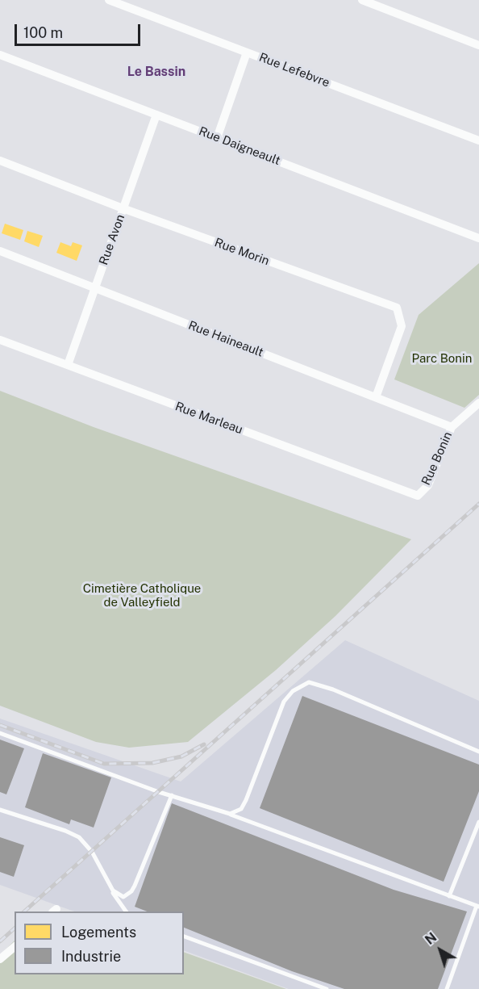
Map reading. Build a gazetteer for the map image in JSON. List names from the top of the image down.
{
  "streets": {
    "street": [
      "Rue Lefebvre",
      "Rue Daigneault",
      "Rue Avon",
      "Rue Morin",
      "Rue Haineault",
      "Rue Marleau",
      "Rue Bonin"
    ]
  },
  "crossings": [
    ["Rue Daigneault", "Rue Avon"],
    ["Rue Avon", "Rue Morin"],
    ["Rue Avon", "Rue Haineault"],
    ["Rue Avon", "Rue Marleau"],
    ["Rue Morin", "Rue Haineault"],
    ["Rue Haineault", "Rue Bonin"],
    ["Rue Marleau", "Rue Bonin"]
  ],
  "districts": ["Le Bassin"],
  "parks": ["Parc Bonin", "Cimetière Catholique de Valleyfield"],
  "legend": ["Logements", "Industrie"],
  "scale_bar": "100 m",
  "north": "top left"
}
